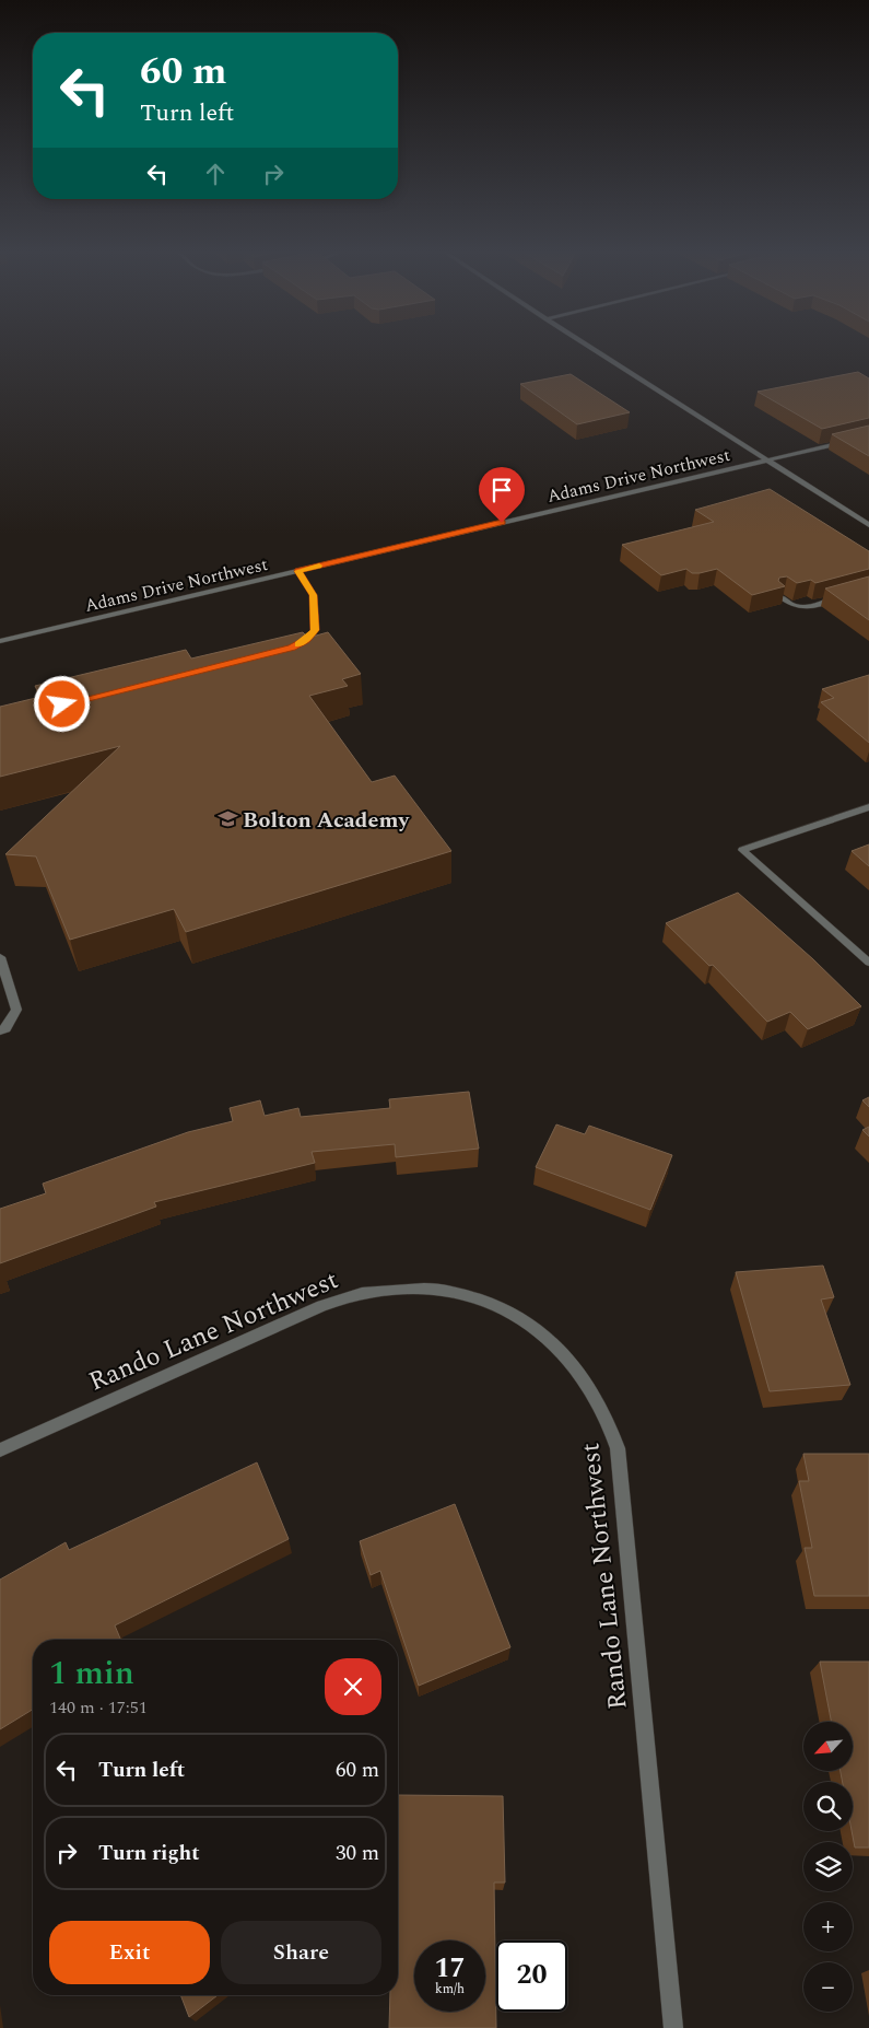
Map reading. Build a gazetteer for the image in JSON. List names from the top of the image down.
{
  "streets": {
    "street": ["Adams Drive Northwest", "Rando Lane Northwest"]
  },
  "places": {
    "school or university": ["Bolton Academy"]
  },
  "north": "bottom left",
  "page": {
    "turn": ["60 m", "Turn left"],
    "heading": ["1 min", "140 m · 17:51"],
    "map_buttons": ["+", "−"],
    "list": [
      {
        "name": "Turn left",
        "value": "60 m"
      },
      {
        "name": "Turn right",
        "value": "30 m"
      }
    ],
    "buttons": ["Exit", "Share"],
    "speed": "17 km/h",
    "limit": "20"
  }
}
